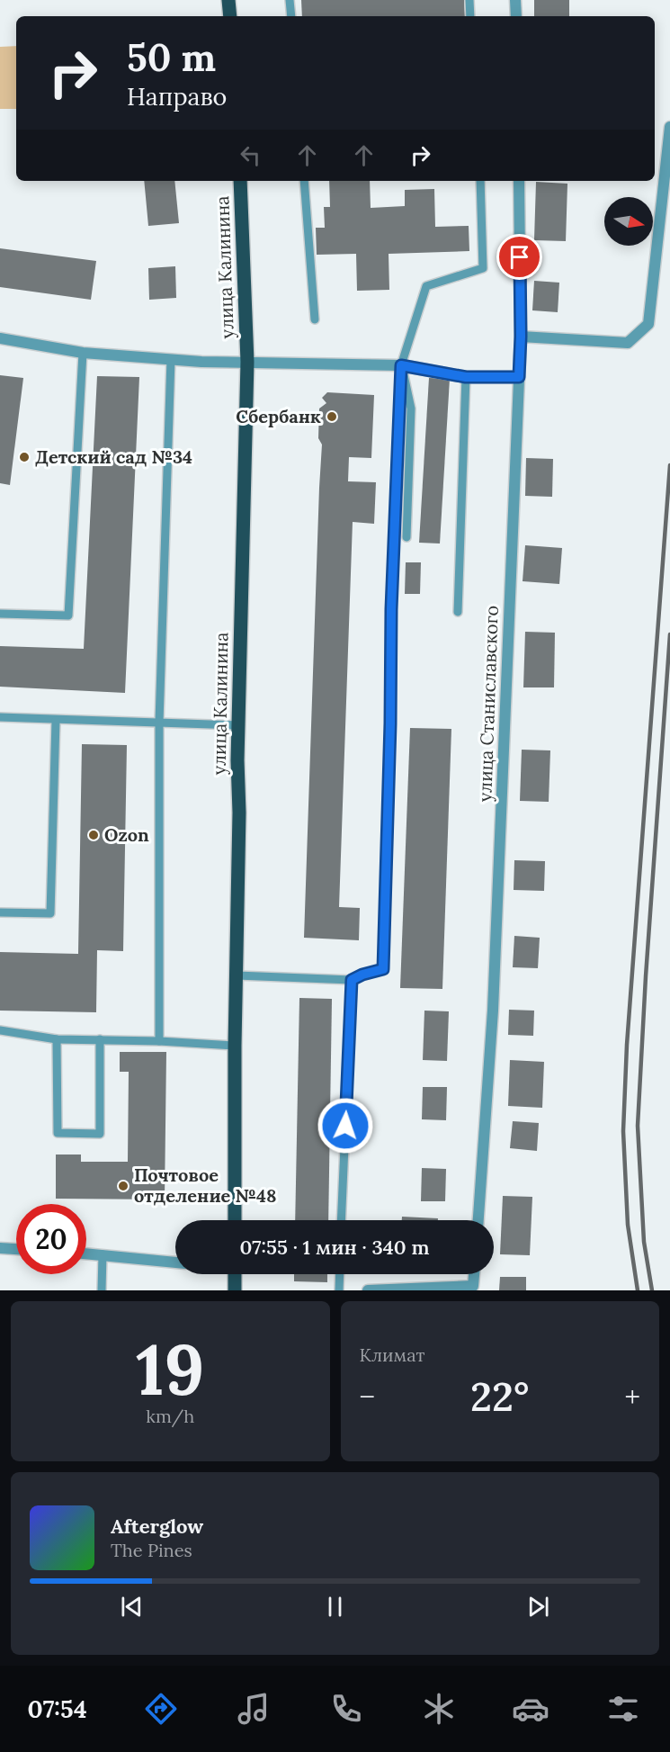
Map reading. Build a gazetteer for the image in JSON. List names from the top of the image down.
{
  "streets": {
    "main road": ["улица Калинина"],
    "street": ["улица Станиславского"]
  },
  "places": [
    "Сбербанк",
    "Детский сад №34",
    "Ozon",
    "Почтовое отделение №48"
  ],
  "north": "right",
  "page": {
    "turn": ["50 m", "Направо"],
    "limit": "20",
    "trip": "07:55 · 1 мин · 340 m",
    "tile": [
      ["19", "km/h"],
      "Климат"
    ],
    "heat": ["−", "22°", "+"],
    "song": ["Afterglow", "The Pines"],
    "tabs": "07:54"
  }
}
